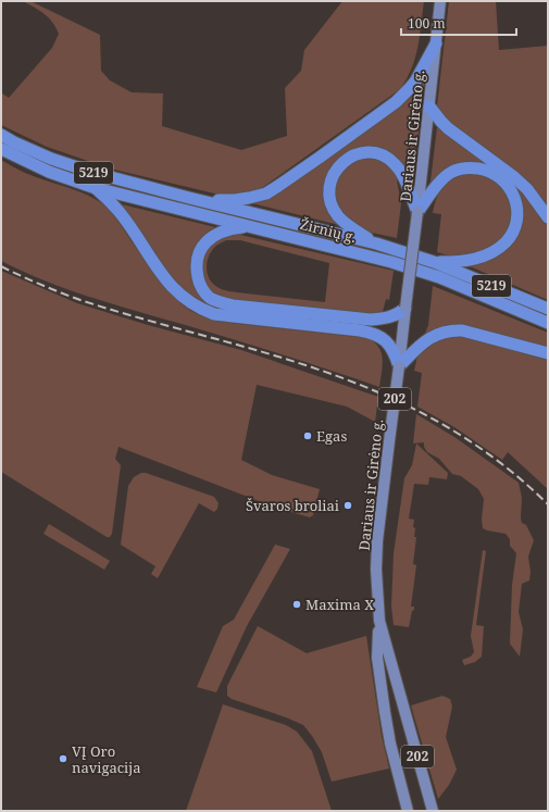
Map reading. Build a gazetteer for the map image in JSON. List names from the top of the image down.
{
  "streets": {
    "highway": ["5219", "Žirnių g."],
    "main road": ["Dariaus ir Girėno g.", "202"]
  },
  "crossings": [
    ["5219", "Žirnių g."]
  ],
  "places": [
    "Egas",
    "Švaros broliai",
    "Maxima X",
    "VĮ Oro navigacija"
  ],
  "scale_bar": "100 m"
}
